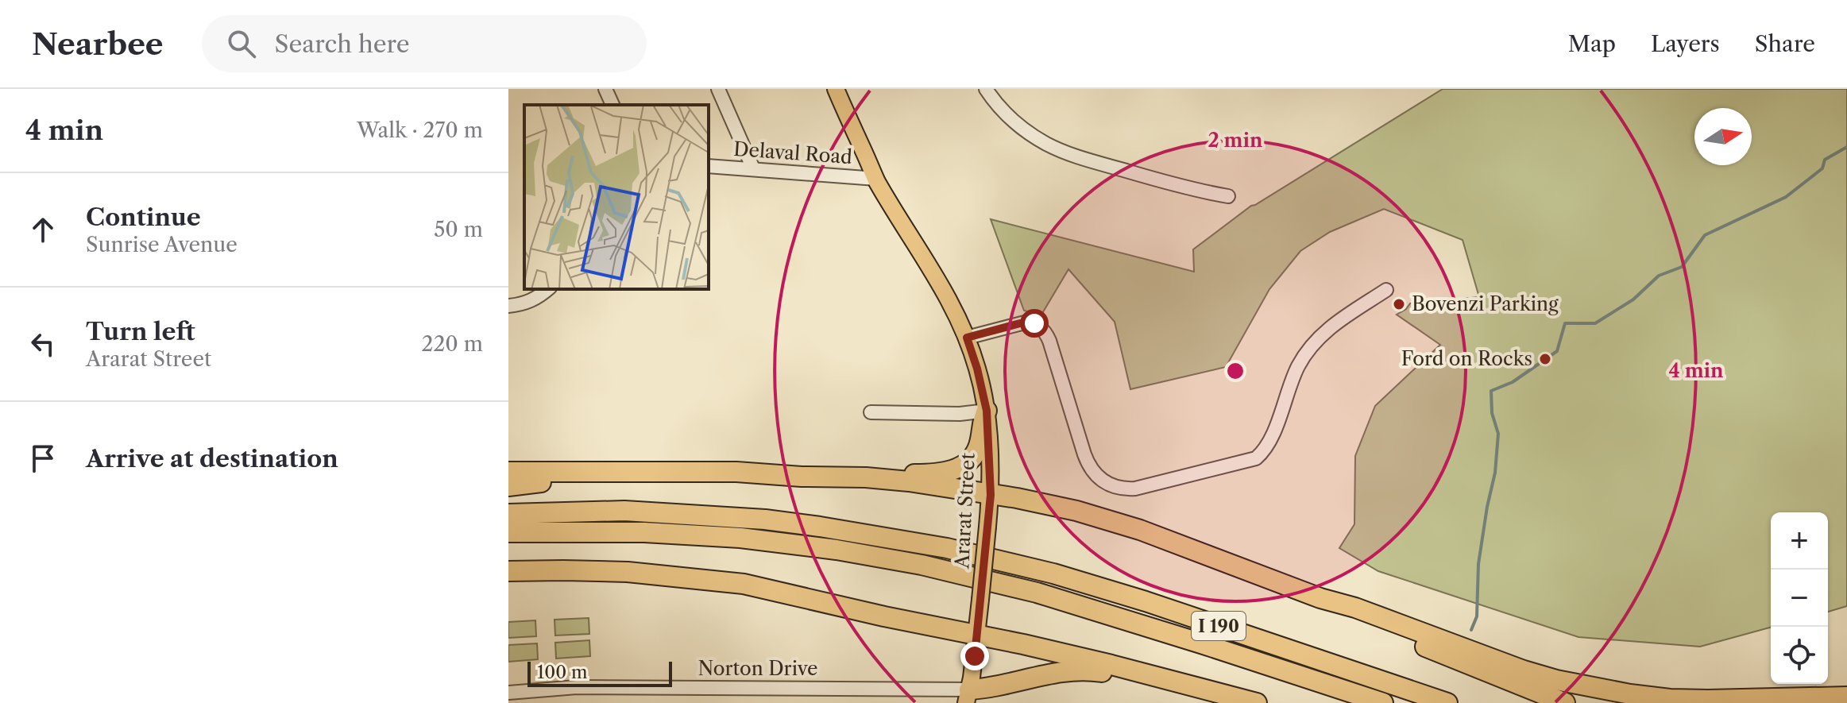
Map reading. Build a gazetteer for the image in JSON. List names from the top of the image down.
{
  "streets": {
    "highway": ["I 190"],
    "main road": ["Ararat Street"],
    "street": ["Delaval Road", "Norton Drive"]
  },
  "crossings": [
    ["Delaval Road", "Ararat Street"],
    ["Ararat Street", "Norton Drive"]
  ],
  "places": ["Bovenzi Parking", "Ford on Rocks"],
  "scale_bar": "100 m",
  "north": "right",
  "page": {
    "header": "Nearbee",
    "search": "Search here",
    "nav": ["Map", "Layers", "Share"],
    "heading": ["4 min", "Walk · 270 m"],
    "list": [
      ["Continue", "Sunrise Avenue", "50 m"],
      ["Turn left", "Ararat Street", "220 m"],
      "Arrive at destination"
    ],
    "map_buttons": ["+", "−"],
    "scale": "100 m"
  },
  "rings": ["2 min", "4 min"]
}
